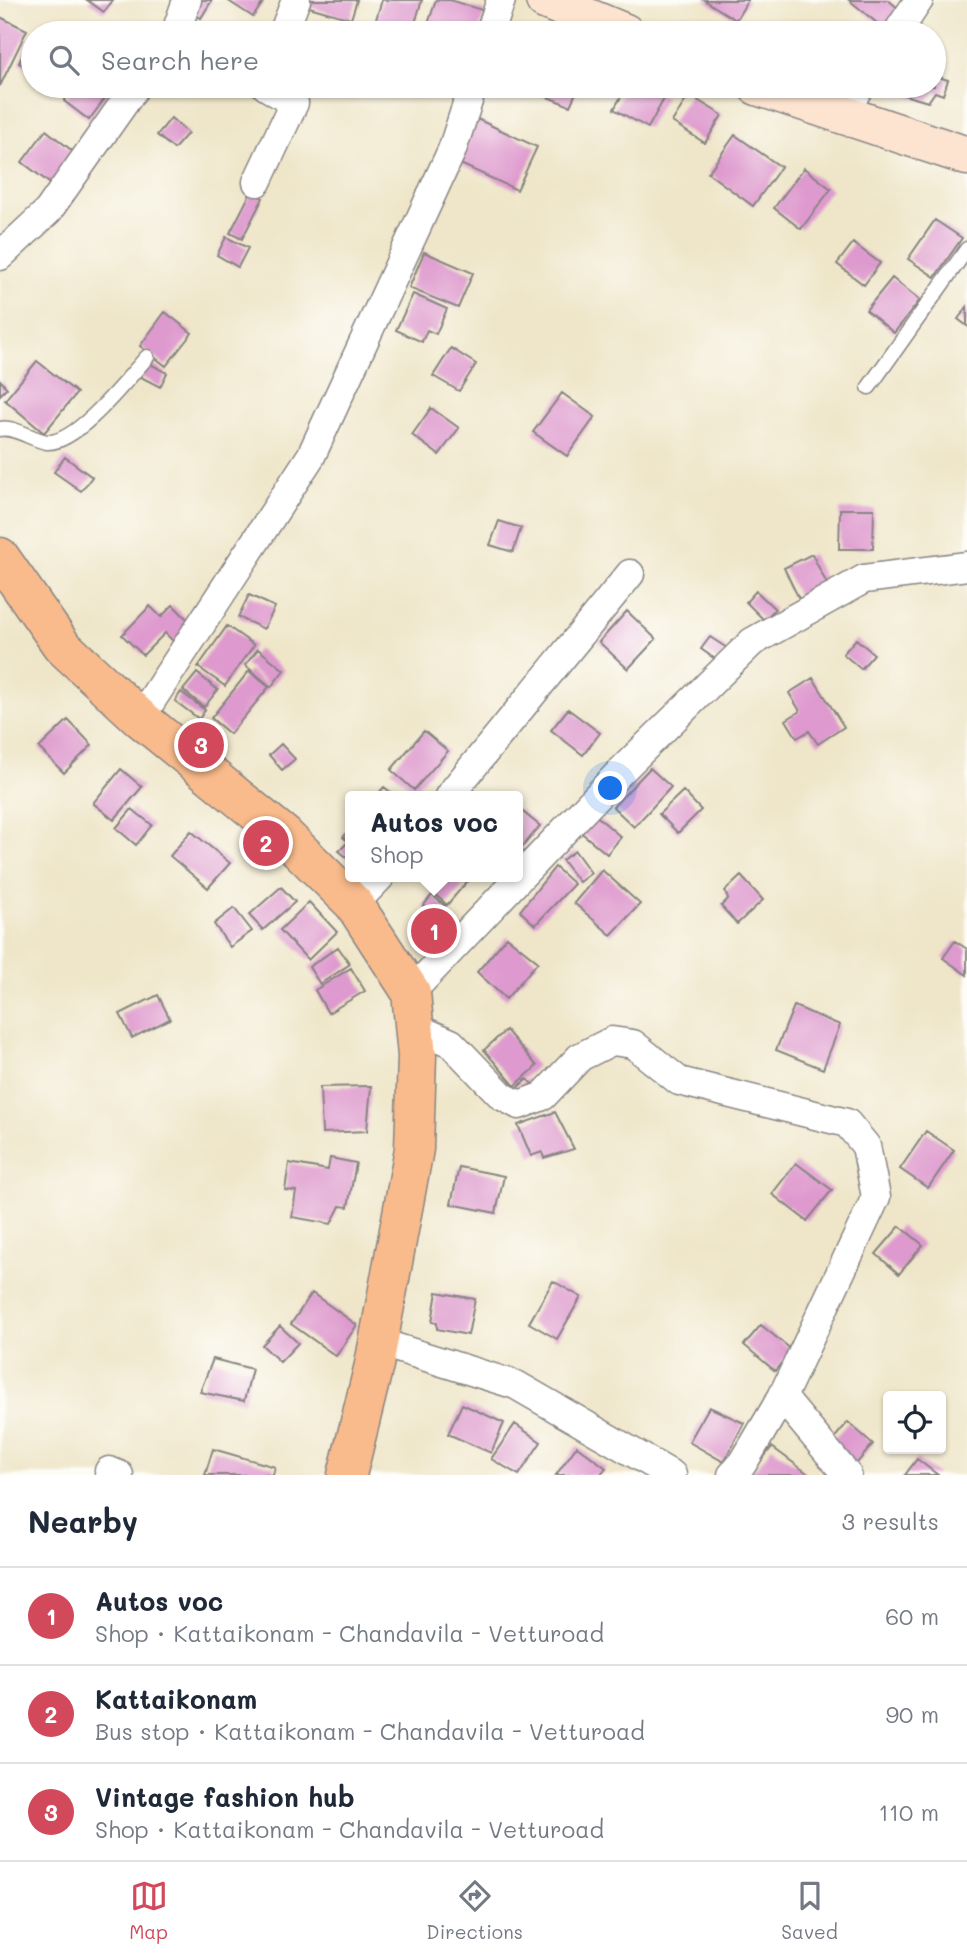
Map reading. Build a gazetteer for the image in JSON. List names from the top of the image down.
{
  "page": {
    "search": "Search here",
    "pins": ["3", "2", "1"],
    "popup": ["Autos voc", "Shop"],
    "heading": ["Nearby", "3 results"],
    "list": [
      {
        "mark": "1",
        "name": "Autos voc",
        "note": "Shop · Kattaikonam - Chandavila - Vetturoad",
        "value": "60 m"
      },
      {
        "mark": "2",
        "name": "Kattaikonam",
        "note": "Bus stop · Kattaikonam - Chandavila - Vetturoad",
        "value": "90 m"
      },
      {
        "mark": "3",
        "name": "Vintage fashion hub",
        "note": "Shop · Kattaikonam - Chandavila - Vetturoad",
        "value": "110 m"
      }
    ],
    "nav": ["Map", "Directions", "Saved"]
  }
}
